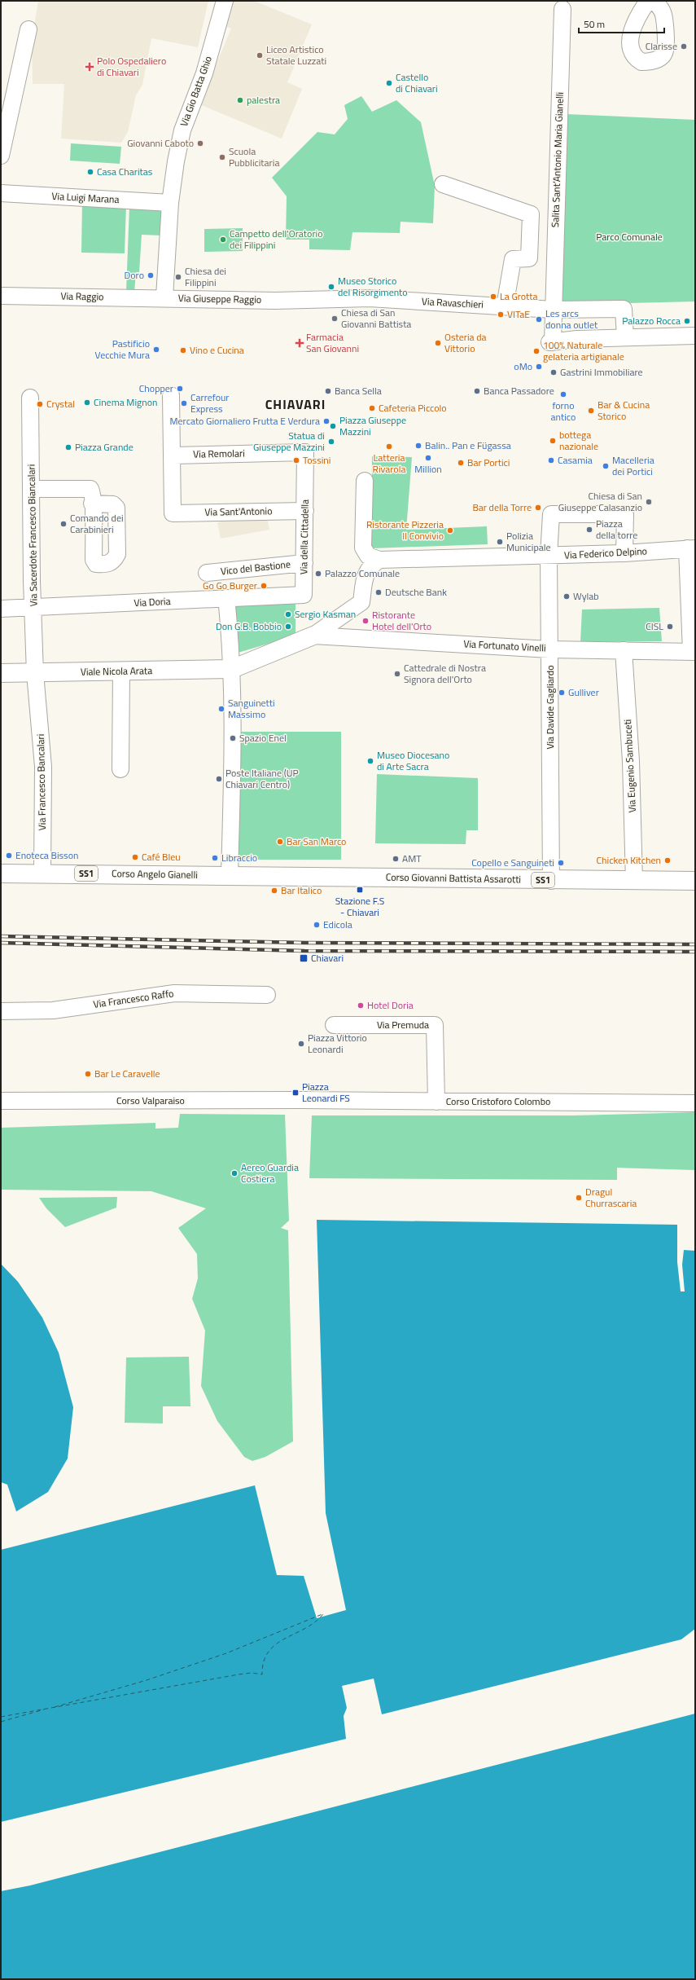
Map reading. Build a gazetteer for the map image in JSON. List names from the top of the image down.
{
  "streets": {
    "main road": [
      "Viale Nicola Arata",
      "SS1",
      "Corso Angelo Gianelli",
      "Corso Giovanni Battista Assarotti"
    ],
    "street": [
      "Via Gio Batta Ghio",
      "Salita Sant’Antonio Maria Gianelli",
      "Via Luigi Marana",
      "Via Raggio",
      "Via Giuseppe Raggio",
      "Via Ravaschieri",
      "Via Remolari",
      "Via Sant'Antonio",
      "Via Sacerdote Francesco Biancalari",
      "Via della Cittadella",
      "Via Federico Delpino",
      "Vico del Bastione",
      "Via Doria",
      "Via Fortunato Vinelli",
      "Via Davide Gagliardo",
      "Via Eugenio Sambuceti",
      "Via Francesco Bancalari",
      "Via Francesco Raffo",
      "Via Premuda",
      "Corso Valparaiso",
      "Corso Cristoforo Colombo"
    ]
  },
  "crossings": [
    ["Via Gio Batta Ghio", "Via Luigi Marana"],
    ["Via Gio Batta Ghio", "Via Raggio"],
    ["Via Gio Batta Ghio", "Via Giuseppe Raggio"],
    ["Salita Sant’Antonio Maria Gianelli", "Via Ravaschieri"],
    ["Via Raggio", "Via Giuseppe Raggio"],
    ["Via Giuseppe Raggio", "Via Ravaschieri"],
    ["Via Remolari", "Via Sant'Antonio"],
    ["Via Remolari", "Via della Cittadella"],
    ["Via Sant'Antonio", "Via della Cittadella"],
    ["Via Sacerdote Francesco Biancalari", "Via Doria"],
    ["Via Sacerdote Francesco Biancalari", "Viale Nicola Arata"],
    ["Via Sacerdote Francesco Biancalari", "Via Francesco Bancalari"],
    ["Via della Cittadella", "Vico del Bastione"],
    ["Via della Cittadella", "Via Doria"],
    ["Via Federico Delpino", "Via Davide Gagliardo"],
    ["Via Fortunato Vinelli", "Via Davide Gagliardo"],
    ["Via Fortunato Vinelli", "Via Eugenio Sambuceti"],
    ["Viale Nicola Arata", "Via Francesco Bancalari"],
    ["Via Davide Gagliardo", "Corso Giovanni Battista Assarotti"],
    ["Via Eugenio Sambuceti", "Corso Giovanni Battista Assarotti"],
    ["Via Francesco Bancalari", "Corso Angelo Gianelli"],
    ["Corso Angelo Gianelli", "Corso Giovanni Battista Assarotti"],
    ["Via Premuda", "Corso Cristoforo Colombo"],
    ["Corso Valparaiso", "Corso Cristoforo Colombo"]
  ],
  "districts": ["CHIAVARI"],
  "parks": ["Parco Comunale"],
  "places": {
    "other": [
      "Clarisse",
      "Liceo Artistico Statale Luzzati",
      "Castello di Chiavari",
      "palestra",
      "Giovanni Caboto",
      "Scuola Pubblicitaria",
      "Casa Charitas",
      "Campetto dell'Oratorio dei Filippini",
      "Doro",
      "Chiesa dei Filippini",
      "Museo Storico del Risorgimento",
      "La Grotta",
      "VITaE",
      "Chiesa di San Giovanni Battista",
      "Les arcs donna outlet",
      "Palazzo Rocca",
      "Osteria da Vittorio",
      "Pastificio Vecchie Mura",
      "Vino e Cucina",
      "100% Naturale gelateria artigianale",
      "oMo",
      "Gastrini Immobiliare",
      "Chopper",
      "Banca Sella",
      "Banca Passadore",
      "forno antico",
      "Cinema Mignon",
      "Carrefour Express",
      "Crystal",
      "Cafeteria Piccolo",
      "Bar & Cucina Storico",
      "Mercato Giornaliero Frutta E Verdura",
      "Piazza Giuseppe Mazzini",
      "bottega nazionale",
      "Statua di Giuseppe Mazzini",
      "Balin.. Pan e Fügassa",
      "Latteria Rivarola",
      "Piazza Grande",
      "Million",
      "Tossini",
      "Casamia",
      "Bar Portici",
      "Macelleria dei Portici",
      "Chiesa di San Giuseppe Calasanzio",
      "Bar della Torre",
      "Comando dei Carabinieri",
      "Piazza della torre",
      "Ristorante Pizzeria Il Convivio",
      "Polizia Municipale",
      "Palazzo Comunale",
      "Go Go Burger",
      "Deutsche Bank",
      "Wylab",
      "Sergio Kasman",
      "Ristorante Hotel dell'Orto",
      "Don G.B. Bobbio",
      "CISL",
      "Cattedrale di Nostra Signora dell'Orto",
      "Gulliver",
      "Sanguinetti Massimo",
      "Spazio Enel",
      "Museo Diocesano di Arte Sacra",
      "Poste Italiane (UP Chiavari Centro)",
      "Bar San Marco",
      "Enoteca Bisson",
      "Café Bleu",
      "Libraccio",
      "AMT",
      "Chicken Kitchen",
      "Copello e Sanguineti",
      "Bar Italico",
      "Edicola",
      "Hotel Doria",
      "Piazza Vittorio Leonardi",
      "Bar Le Caravelle",
      "Aereo Guardia Costiera",
      "Dragul Churrascaria"
    ],
    "health": ["Polo Ospedaliero di Chiavari", "Farmacia San Giovanni"],
    "transit": ["Stazione F.S - Chiavari", "Chiavari", "Piazza Leonardi FS"]
  },
  "scale_bar": "50 m"
}
